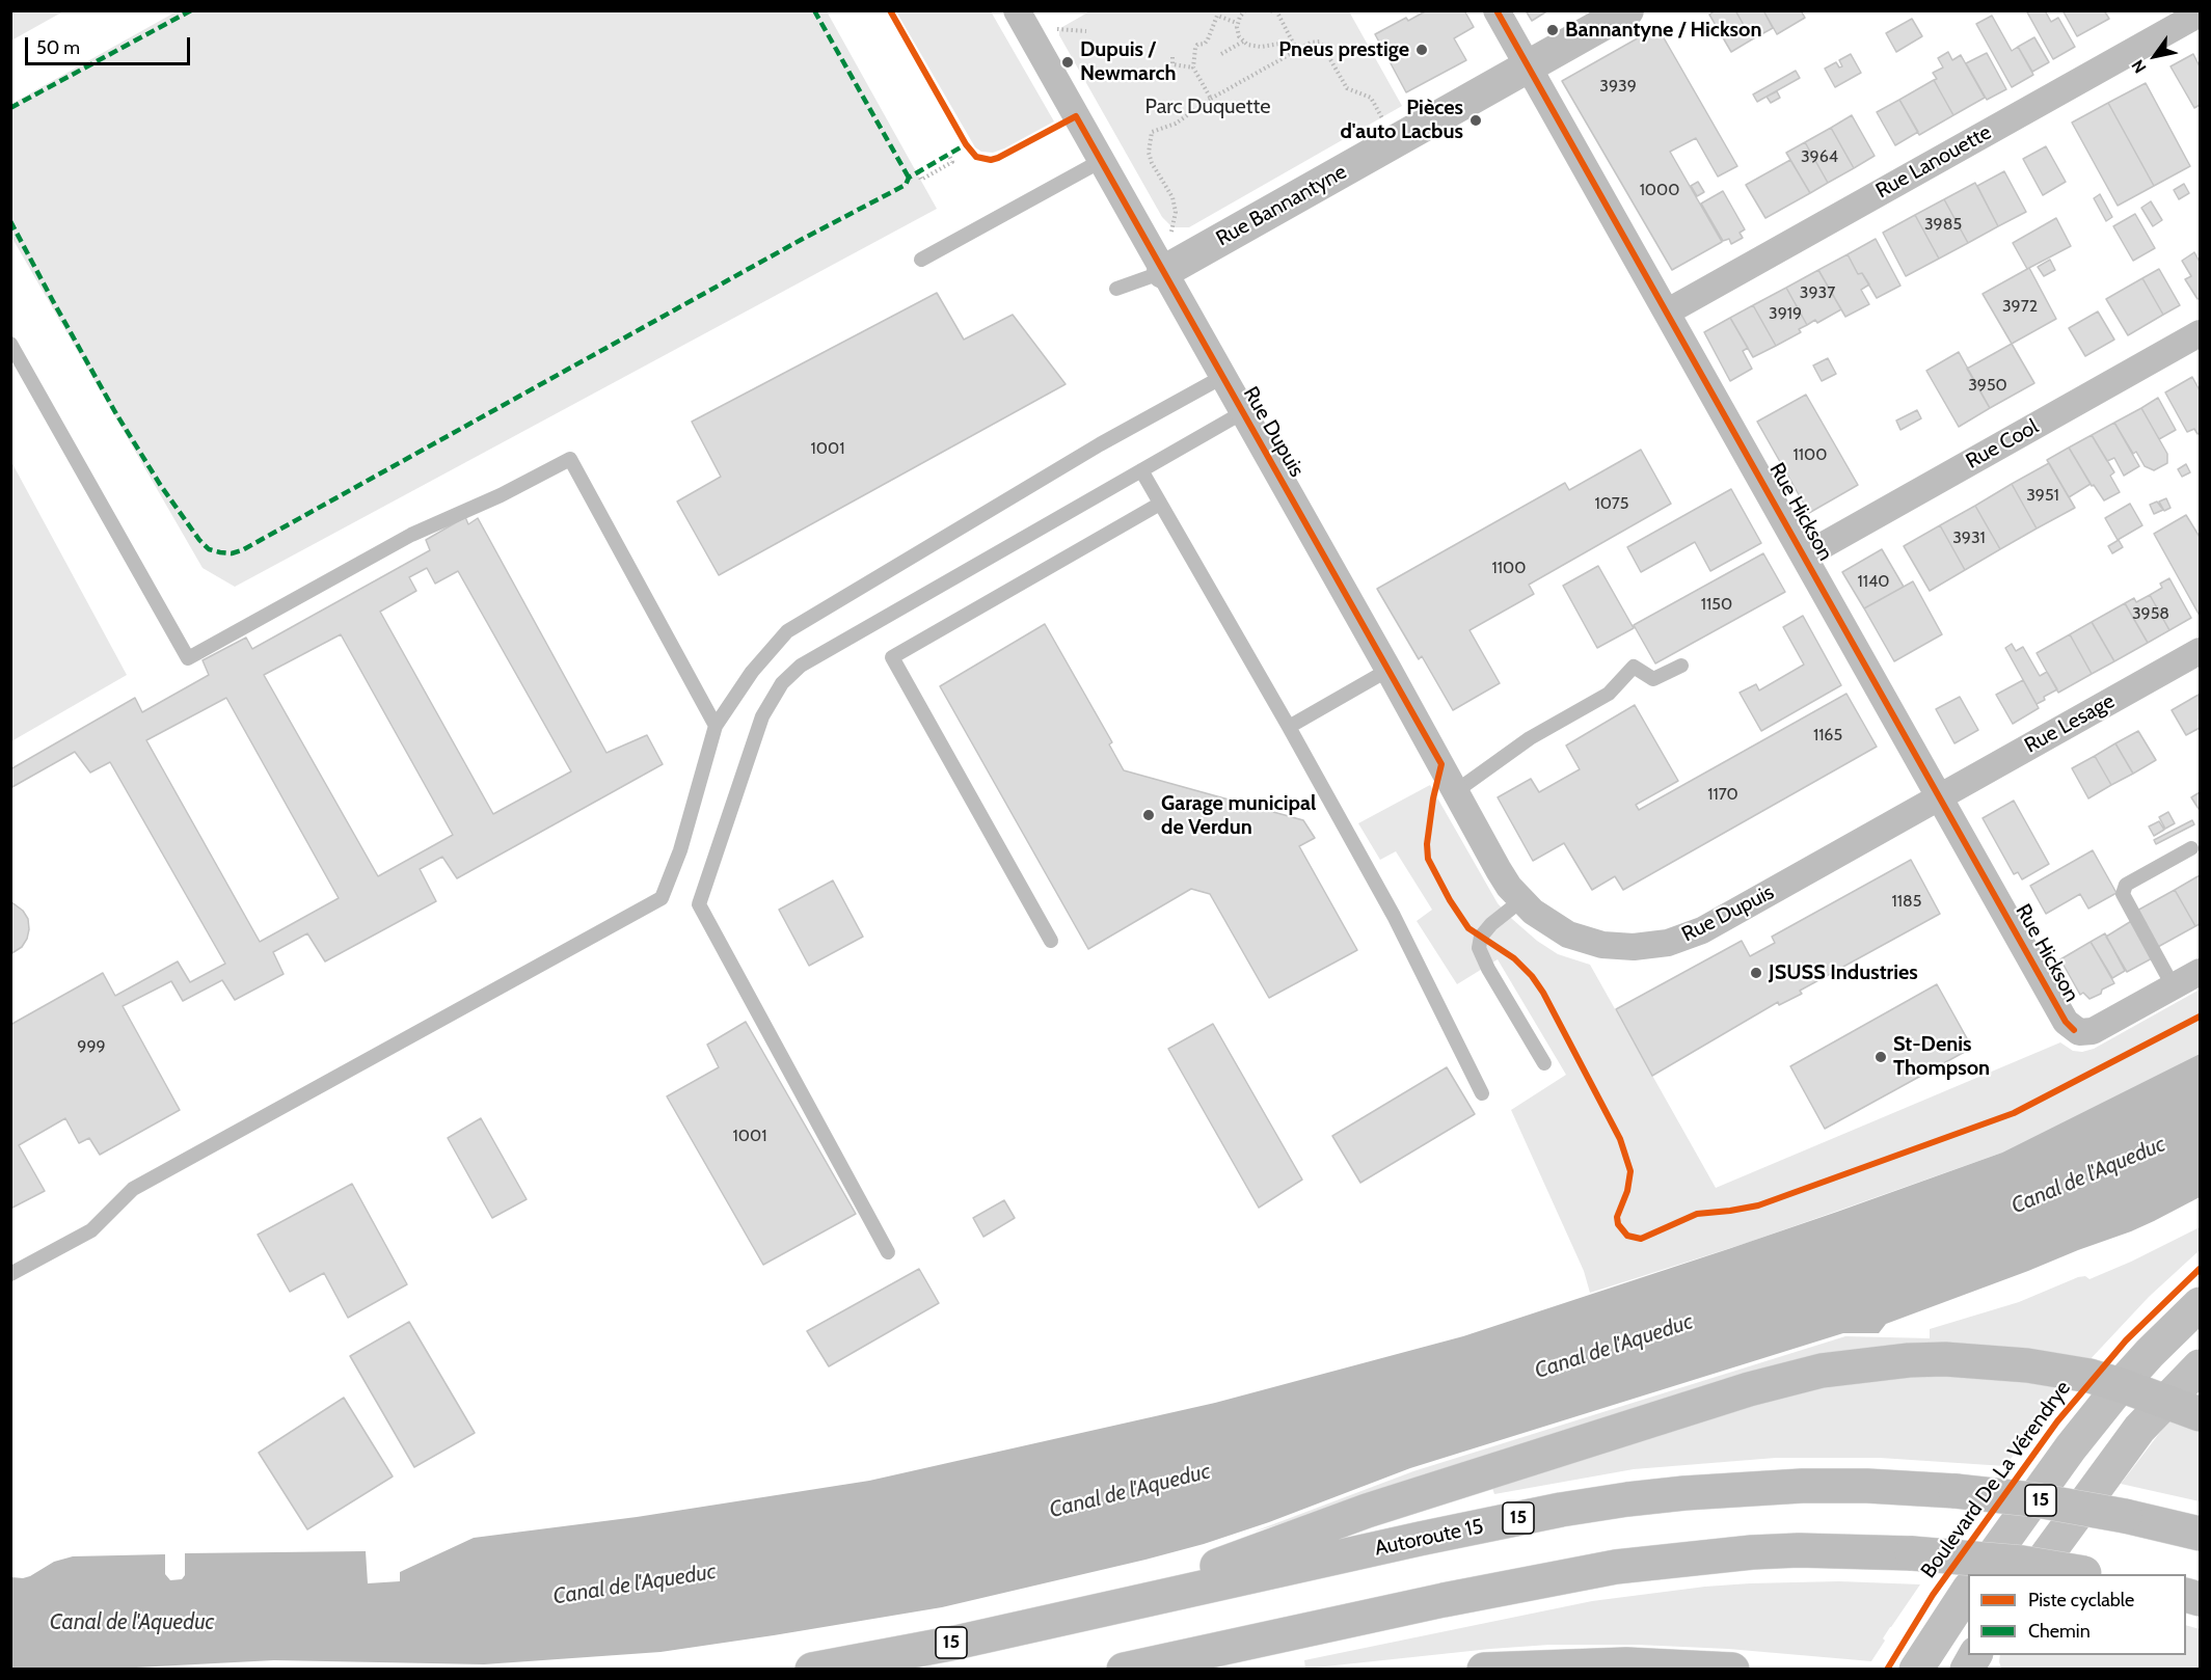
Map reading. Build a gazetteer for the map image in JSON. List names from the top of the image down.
{
  "streets": {
    "highway": ["15", "Autoroute 15"],
    "main road": ["Boulevard De La Vérendrye"],
    "street": [
      "Rue Lanouette",
      "Rue Bannantyne",
      "Rue Dupuis",
      "Rue Cool",
      "Rue Hickson",
      "Rue Lesage"
    ]
  },
  "crossings": [
    ["Rue Lanouette", "Rue Hickson"],
    ["Rue Bannantyne", "Rue Dupuis"],
    ["Rue Bannantyne", "Rue Hickson"],
    ["Rue Dupuis", "Rue Hickson"],
    ["Rue Dupuis", "Rue Lesage"],
    ["Rue Cool", "Rue Hickson"],
    ["Rue Hickson", "Rue Lesage"]
  ],
  "water": ["Canal de l'Aqueduc"],
  "parks": ["Parc Duquette"],
  "places": [
    "Bannantyne / Hickson",
    "Pneus prestige",
    "Dupuis / Newmarch",
    "Pièces d'auto Lacbus",
    "Garage municipal de Verdun",
    "JSUSS Industries",
    "St-Denis Thompson"
  ],
  "house_numbers": [
    "3939",
    "3964",
    "1000",
    "3985",
    "3937",
    "3972",
    "3919",
    "3950",
    "1001",
    "1100",
    "3951",
    "1075",
    "3931",
    "1100",
    "1140",
    "1150",
    "3958",
    "1165",
    "1170",
    "1185",
    "999",
    "1001"
  ],
  "legend": ["Piste cyclable", "Chemin"],
  "scale_bar": "50 m",
  "north": "bottom left"
}
